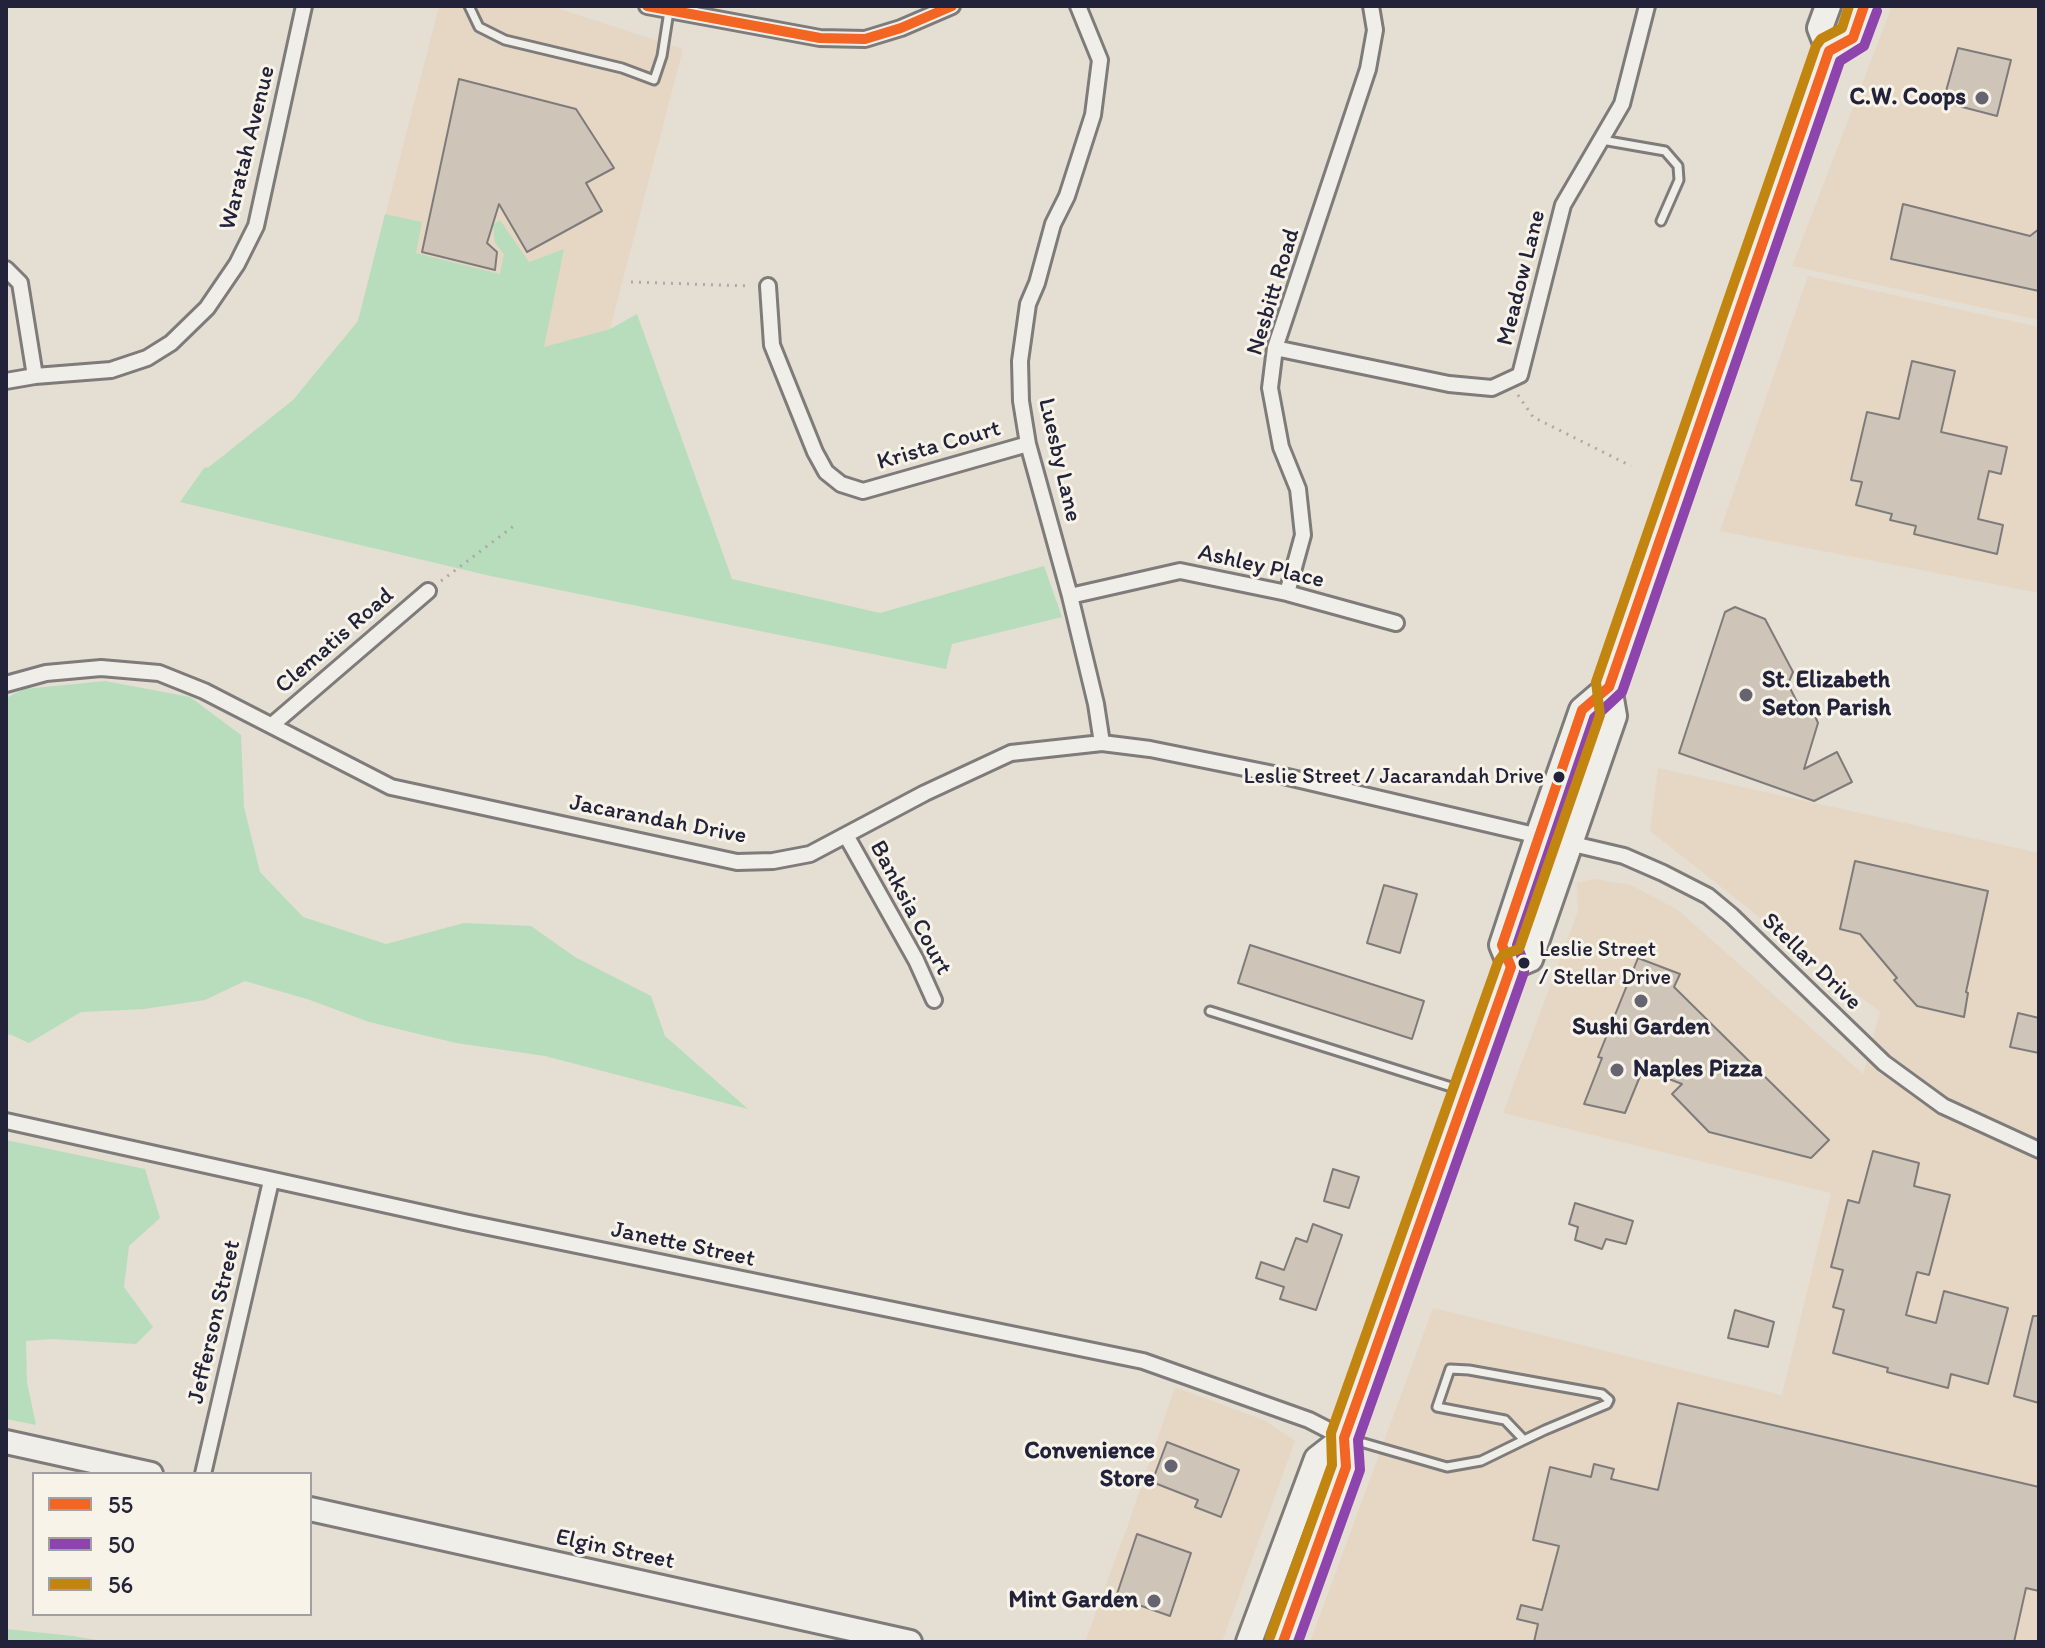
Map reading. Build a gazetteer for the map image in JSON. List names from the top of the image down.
{
  "streets": {
    "street": [
      "Waratah Avenue",
      "Meadow Lane",
      "Nesbitt Road",
      "Krista Court",
      "Luesby Lane",
      "Ashley Place",
      "Clematis Road",
      "Jacarandah Drive",
      "Banksia Court",
      "Stellar Drive",
      "Janette Street",
      "Jefferson Street",
      "Elgin Street"
    ]
  },
  "crossings": [
    ["Meadow Lane", "Nesbitt Road"],
    ["Nesbitt Road", "Ashley Place"],
    ["Krista Court", "Luesby Lane"],
    ["Luesby Lane", "Ashley Place"],
    ["Luesby Lane", "Jacarandah Drive"],
    ["Clematis Road", "Jacarandah Drive"],
    ["Jacarandah Drive", "Banksia Court"],
    ["Jacarandah Drive", "Stellar Drive"],
    ["Janette Street", "Jefferson Street"]
  ],
  "places": [
    "C.W. Coops",
    "St. Elizabeth Seton Parish",
    "Leslie Street / Jacarandah Drive",
    "Leslie Street / Stellar Drive",
    "Sushi Garden",
    "Naples Pizza",
    "Convenience Store",
    "Mint Garden"
  ],
  "lines": ["transit line 55", "transit line 56", "transit line 50"],
  "legend": ["55", "50", "56"]
}
